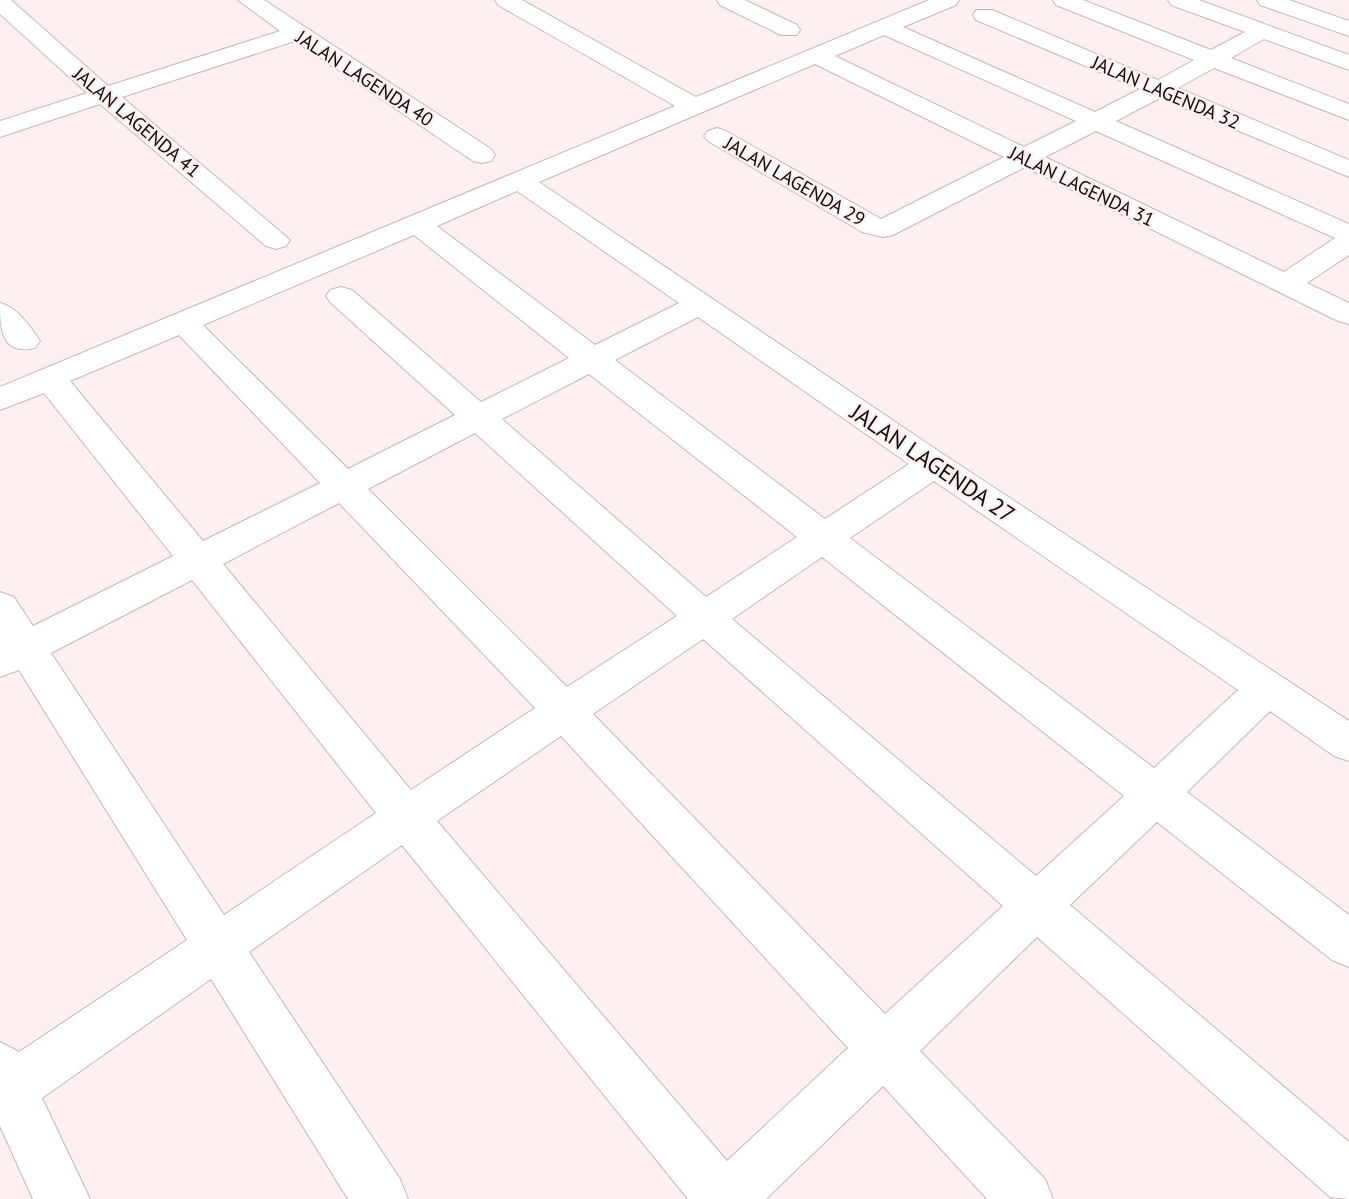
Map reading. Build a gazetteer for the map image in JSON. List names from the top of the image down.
{
  "streets": {
    "street": [
      "JALAN LAGENDA 40",
      "JALAN LAGENDA 32",
      "JALAN LAGENDA 41",
      "JALAN LAGENDA 29",
      "JALAN LAGENDA 31",
      "JALAN LAGENDA 27"
    ]
  },
  "crossings": [
    ["JALAN LAGENDA 29", "JALAN LAGENDA 31"]
  ]
}
